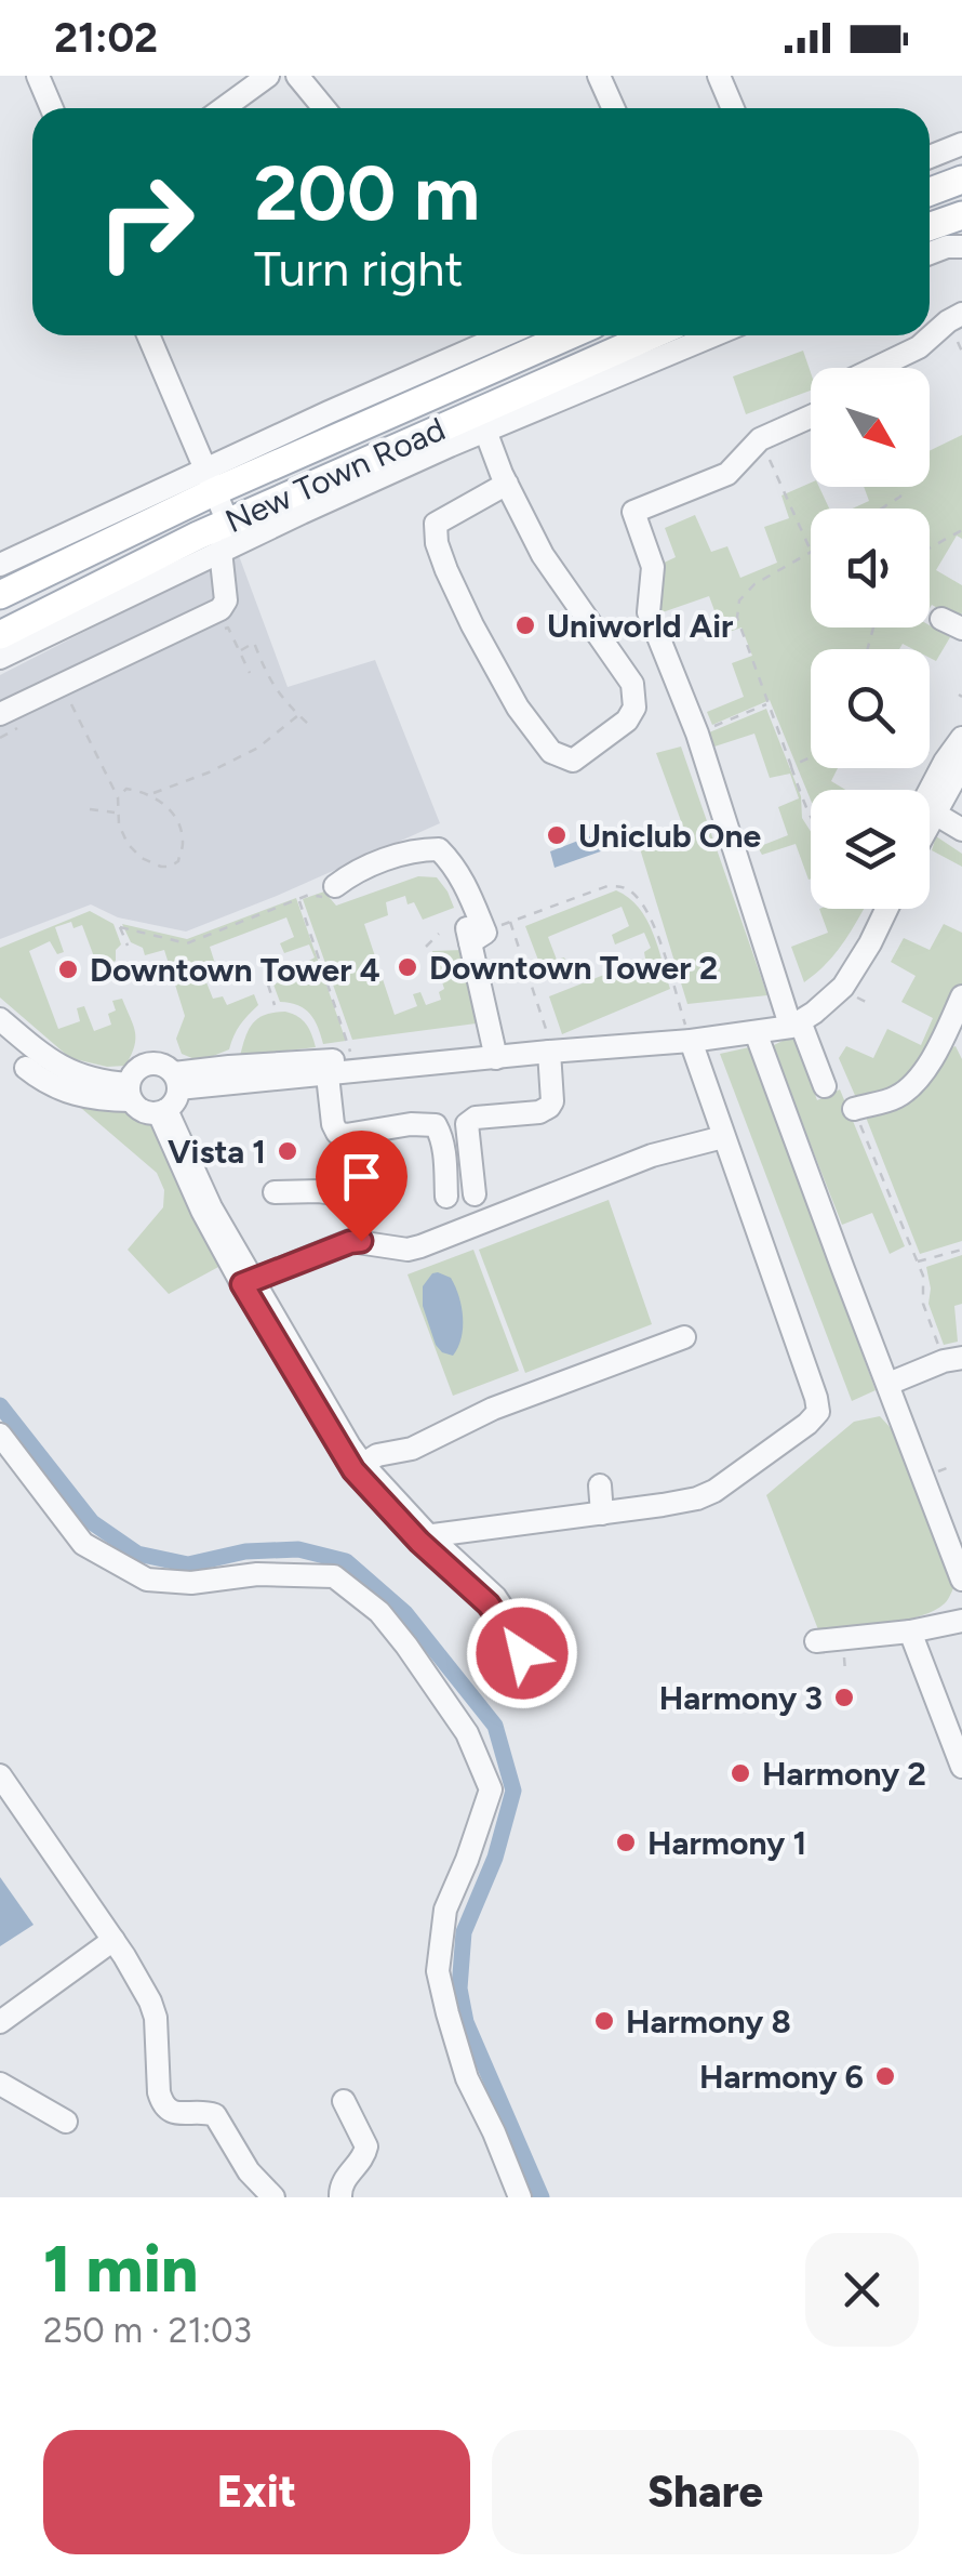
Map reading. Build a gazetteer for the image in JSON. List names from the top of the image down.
{
  "streets": {
    "main road": ["New Town Road"]
  },
  "places": [
    "Uniworld Air",
    "Uniclub One",
    "Downtown Tower 2",
    "Downtown Tower 4",
    "Vista 1",
    "Harmony 3",
    "Harmony 2",
    "Harmony 1",
    "Harmony 8",
    "Harmony 6"
  ],
  "north": "bottom right",
  "page": {
    "status": "21:02",
    "turn": ["200 m", "Turn right"],
    "heading": ["1 min", "250 m · 21:03"],
    "buttons": ["Exit", "Share"]
  }
}
